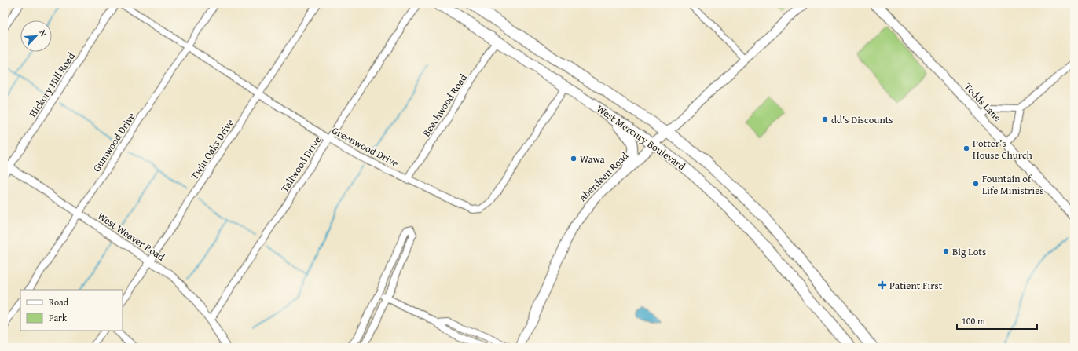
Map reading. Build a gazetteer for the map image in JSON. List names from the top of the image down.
{
  "streets": {
    "highway": ["West Mercury Boulevard"],
    "main road": ["Todds Lane", "Aberdeen Road"],
    "street": [
      "Hickory Hill Road",
      "Beechwood Road",
      "Gumwood Drive",
      "Greenwood Drive",
      "Twin Oaks Drive",
      "Tallwood Drive",
      "West Weaver Road"
    ]
  },
  "crossings": [
    ["Hickory Hill Road", "West Weaver Road"],
    ["Beechwood Road", "West Mercury Boulevard"],
    ["Beechwood Road", "Greenwood Drive"],
    ["West Mercury Boulevard", "Greenwood Drive"],
    ["West Mercury Boulevard", "Aberdeen Road"],
    ["Gumwood Drive", "Greenwood Drive"],
    ["Gumwood Drive", "West Weaver Road"],
    ["Greenwood Drive", "Twin Oaks Drive"],
    ["Greenwood Drive", "Tallwood Drive"],
    ["Twin Oaks Drive", "West Weaver Road"],
    ["Tallwood Drive", "West Weaver Road"]
  ],
  "places": {
    "other": [
      "dd's Discounts",
      "Potter’s House Church",
      "Wawa",
      "Fountain of Life Ministries",
      "Big Lots"
    ],
    "health": ["Patient First"]
  },
  "legend": ["Road", "Park"],
  "scale_bar": "100 m",
  "north": "top right"
}
